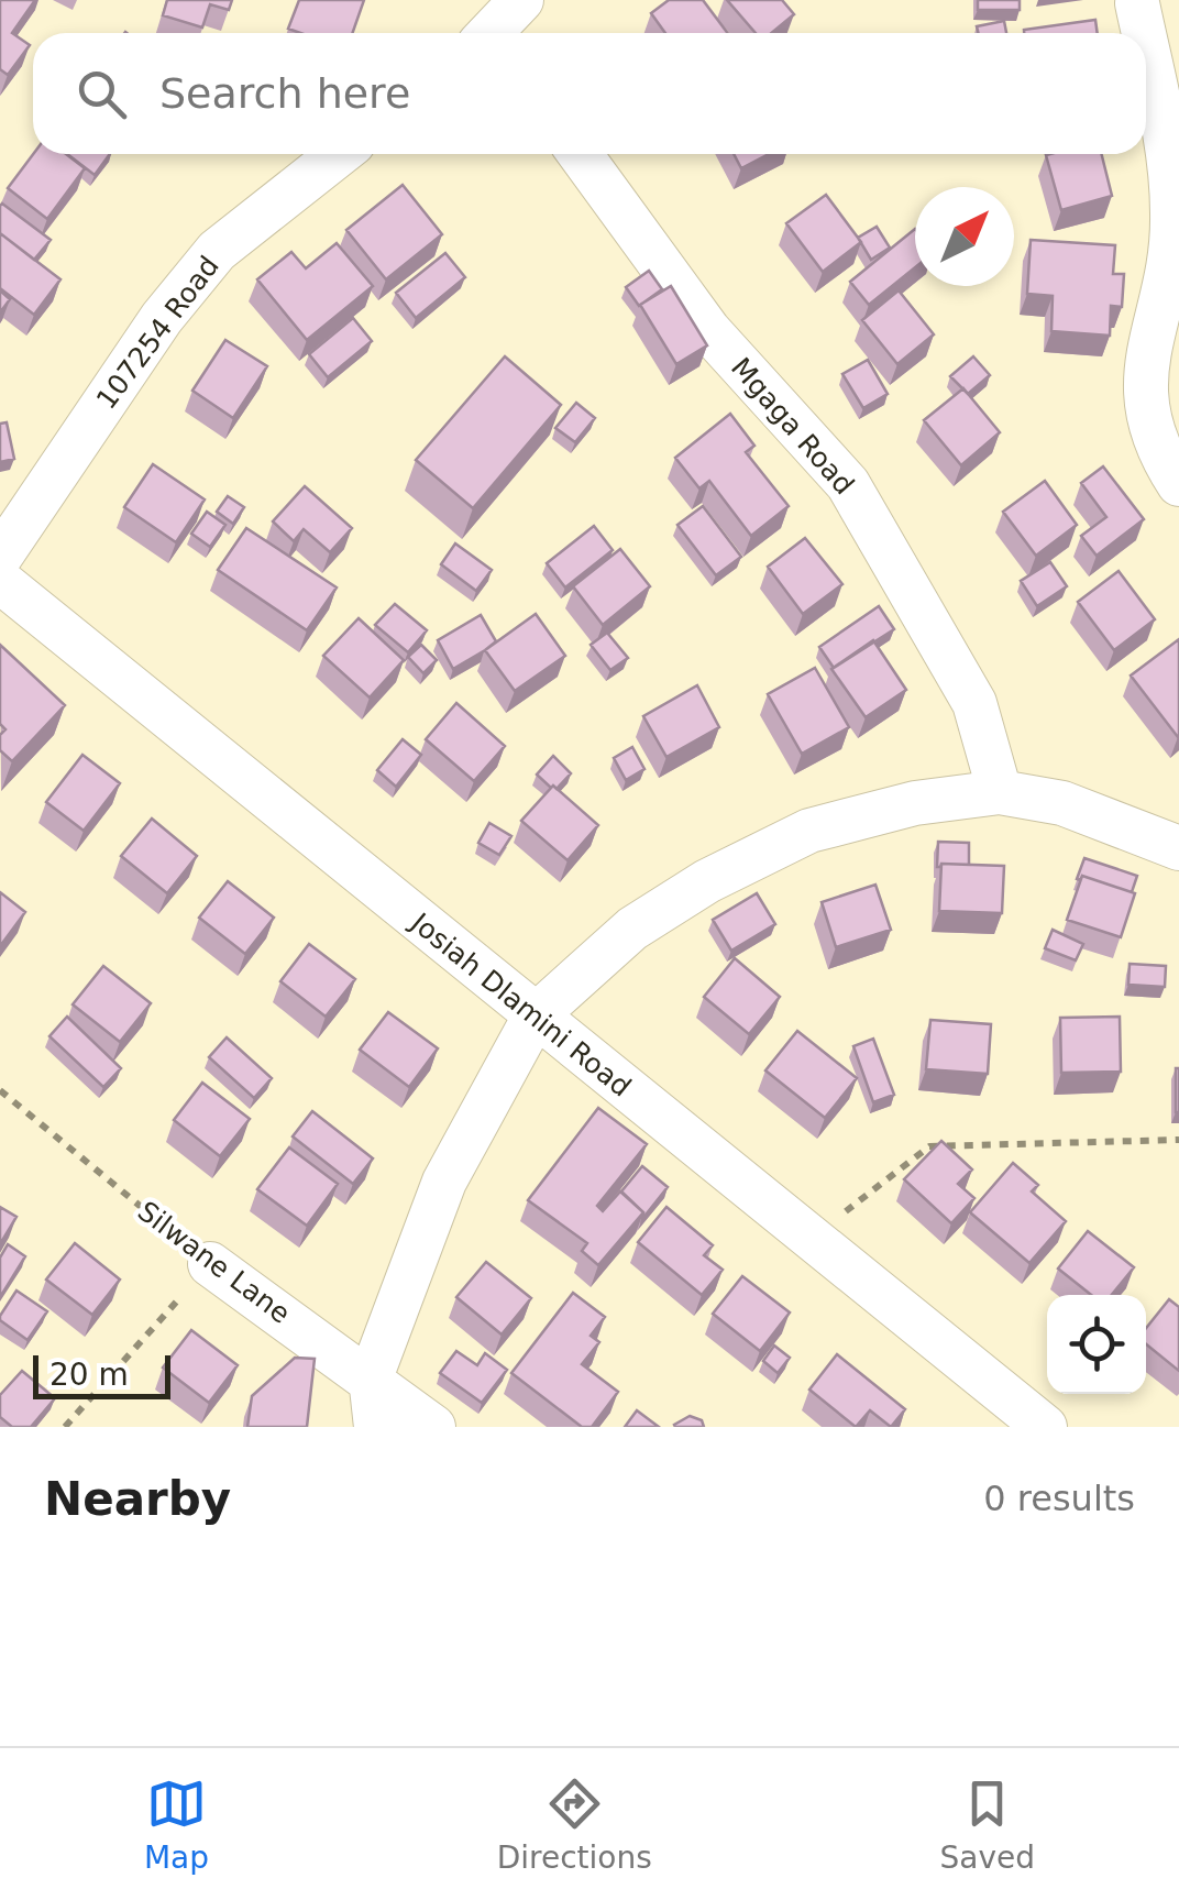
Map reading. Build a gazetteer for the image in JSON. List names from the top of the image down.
{
  "streets": {
    "street": [
      "107254 Road",
      "Mgaga Road",
      "Josiah Dlamini Road",
      "Silwane Lane"
    ]
  },
  "scale_bar": "20 m",
  "north": "top right",
  "page": {
    "search": "Search here",
    "scale": "20 m",
    "heading": ["Nearby", "0 results"],
    "nav": ["Map", "Directions", "Saved"]
  }
}
